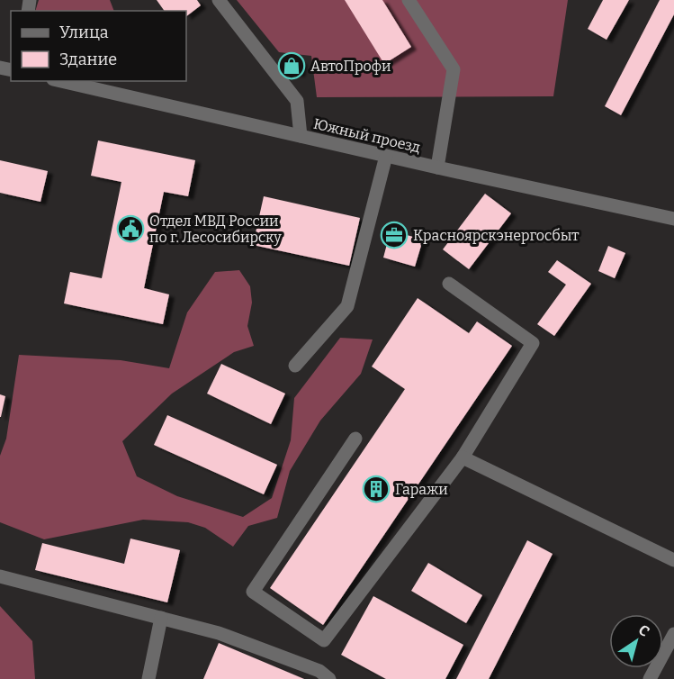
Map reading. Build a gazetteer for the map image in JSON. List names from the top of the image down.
{
  "streets": {
    "street": ["Южный проезд"]
  },
  "places": {
    "shop": ["АвтоПрофи"],
    "public building": ["Отдел МВД России по г. Лесосибирску"],
    "office": ["Красноярскэнергосбыт"],
    "building": ["Гаражи"]
  },
  "legend": ["Улица", "Здание"],
  "north": "top right"
}
